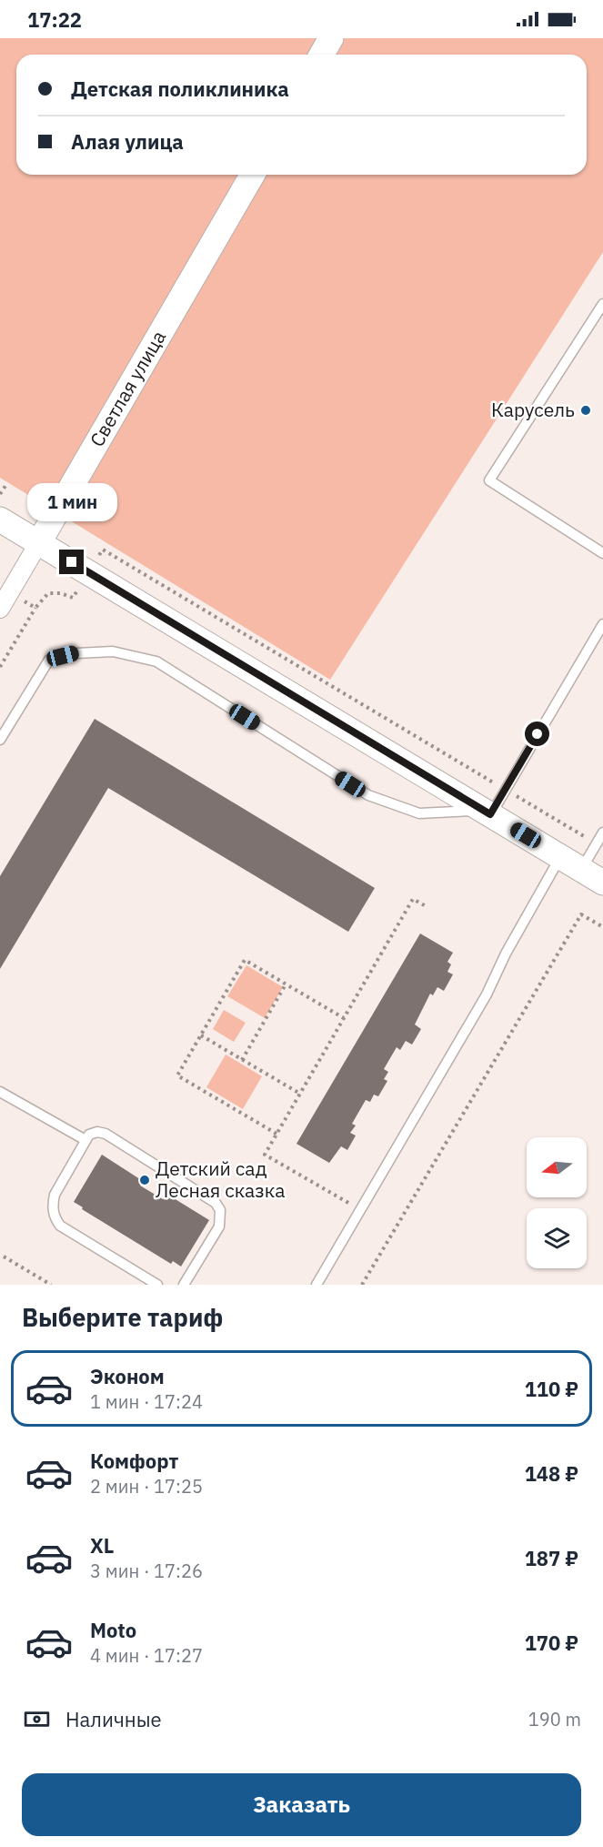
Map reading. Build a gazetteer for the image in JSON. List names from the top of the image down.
{
  "streets": {
    "main road": ["Светлая улица"]
  },
  "places": ["Карусель", "Детский сад Лесная сказка"],
  "north": "left",
  "page": {
    "status": "17:22",
    "banner": ["Детская поликлиника", "Алая улица"],
    "bubble": "1 мин",
    "heading": "Выберите тариф",
    "list": [
      {
        "name": "Эконом",
        "note": "1 мин · 17:24",
        "value": "110 ₽"
      },
      {
        "name": "Комфорт",
        "note": "2 мин · 17:25",
        "value": "148 ₽"
      },
      {
        "name": "XL",
        "note": "3 мин · 17:26",
        "value": "187 ₽"
      },
      {
        "name": "Moto",
        "note": "4 мин · 17:27",
        "value": "170 ₽"
      }
    ],
    "pay": ["Наличные", "190 m"],
    "buttons": "Заказать"
  }
}
